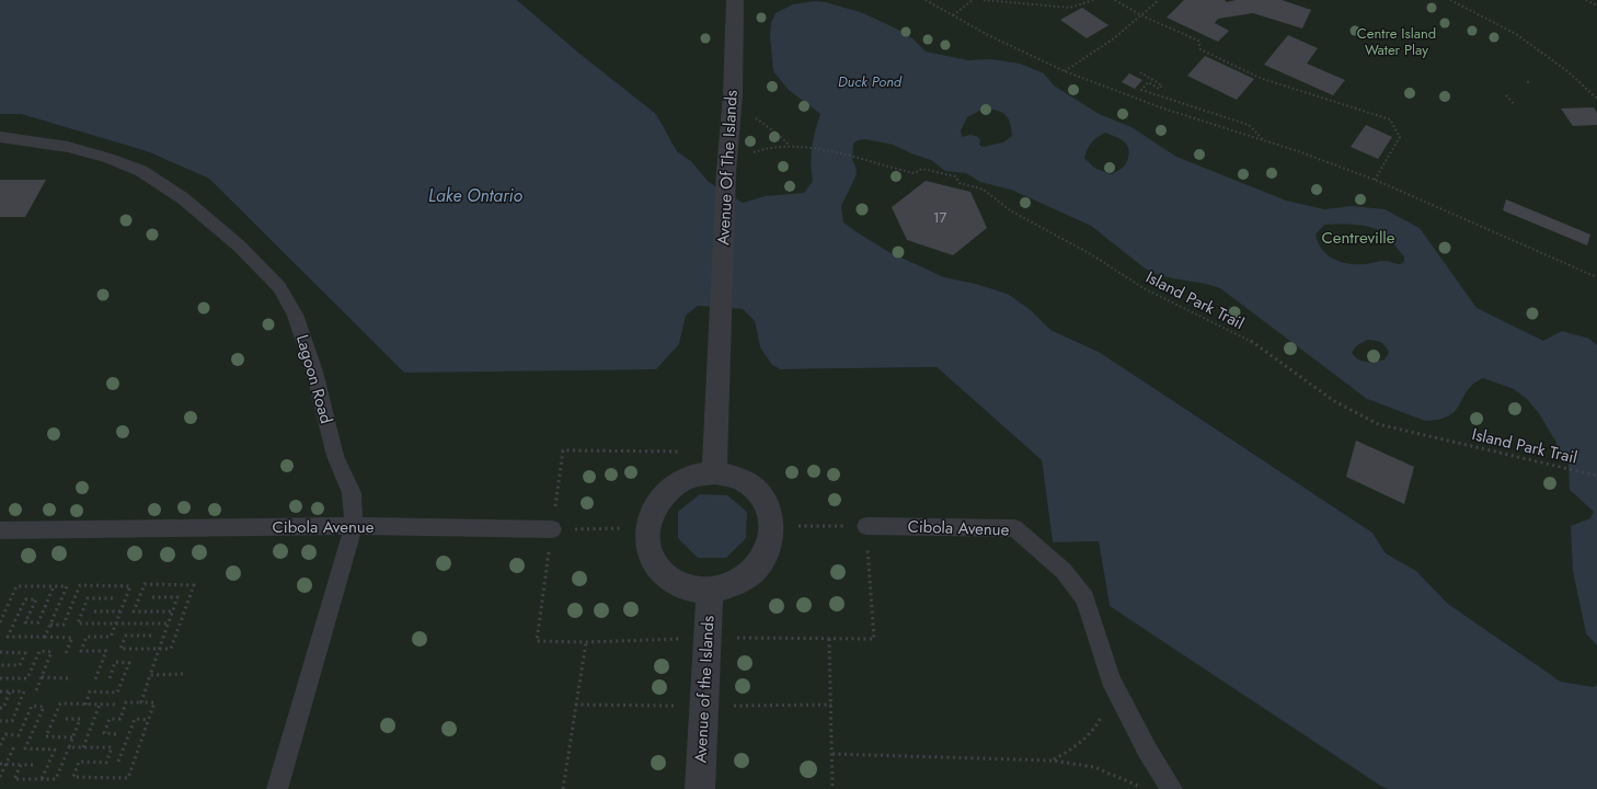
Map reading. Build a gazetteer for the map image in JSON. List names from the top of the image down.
{
  "streets": {
    "street": ["Avenue Of The Islands", "Avenue of the Islands"],
    "lane": ["Lagoon Road", "Cibola Avenue"],
    "path": ["Island Park Trail"]
  },
  "crossings": [
    ["Avenue Of The Islands", "Island Park Trail"],
    ["Avenue Of The Islands", "Avenue of the Islands"],
    ["Lagoon Road", "Cibola Avenue"]
  ],
  "water": ["Duck Pond", "Lake Ontario"],
  "parks": ["Centre Island Water Play", "Centreville"],
  "house_numbers": ["17"]
}
